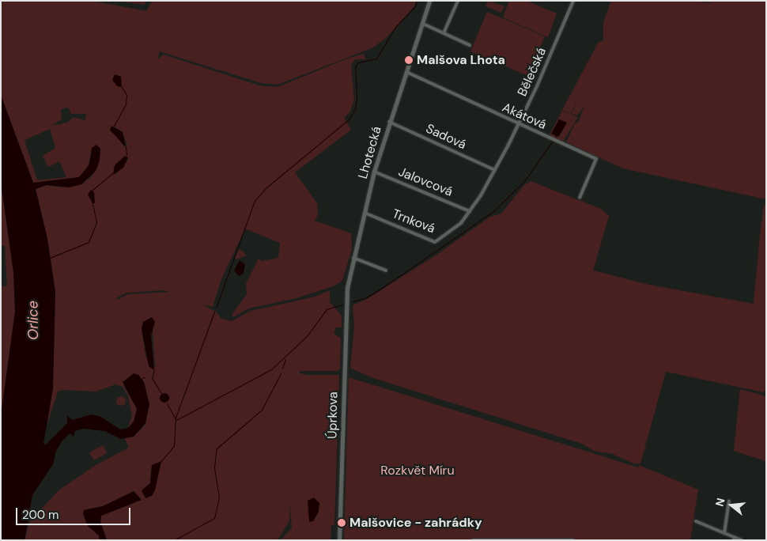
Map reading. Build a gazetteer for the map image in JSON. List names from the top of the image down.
{
  "streets": {
    "street": [
      "Bělečská",
      "Akátová",
      "Sadová",
      "Lhotecká",
      "Jalovcová",
      "Trnková",
      "Úprkova"
    ]
  },
  "crossings": [
    ["Bělečská", "Akátová"],
    ["Bělečská", "Sadová"],
    ["Bělečská", "Jalovcová"],
    ["Bělečská", "Trnková"],
    ["Akátová", "Lhotecká"],
    ["Sadová", "Lhotecká"],
    ["Lhotecká", "Jalovcová"],
    ["Lhotecká", "Trnková"],
    ["Lhotecká", "Úprkova"],
    ["Jalovcová", "Trnková"]
  ],
  "water": ["Orlice"],
  "parks": ["Rozkvět Míru"],
  "places": ["Malšova Lhota", "Malšovice - zahrádky"],
  "scale_bar": "200 m",
  "north": "left"
}
